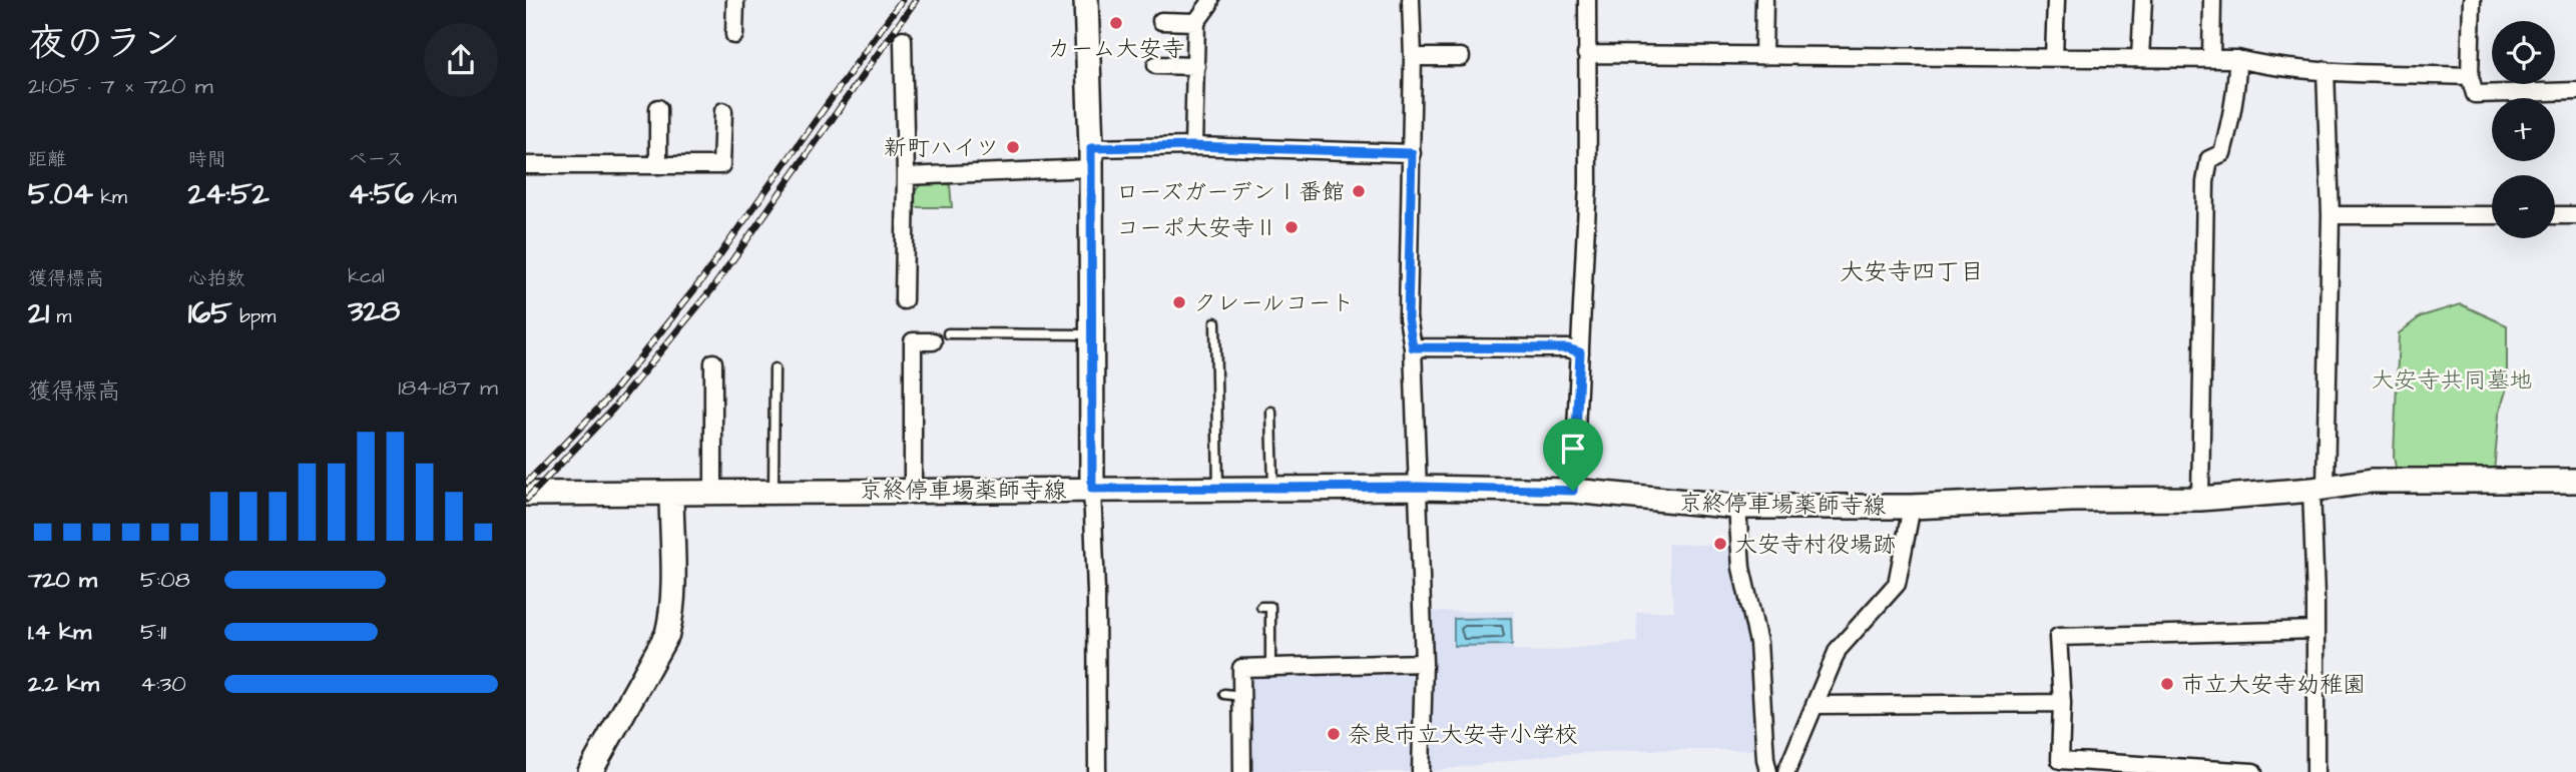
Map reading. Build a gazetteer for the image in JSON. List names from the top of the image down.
{
  "streets": {
    "main road": ["京終停車場薬師寺線"]
  },
  "districts": ["大安寺四丁目"],
  "parks": ["大安寺共同墓地"],
  "places": [
    "カーム大安寺",
    "新町ハイツ",
    "ローズガーデンⅠ番館",
    "コーポ大安寺Ⅱ",
    "クレールコート",
    "大安寺村役場跡",
    "市立大安寺幼稚園",
    "奈良市立大安寺小学校"
  ],
  "page": {
    "heading": ["夜のラン", "21:05 · 7 × 720 m"],
    "map_buttons": ["+", "−"],
    "stats": [
      ["距離", "5.04 km"],
      ["時間", "24:52"],
      ["ペース", "4:56 /km"],
      ["獲得標高", "21 m"],
      ["心拍数", "165 bpm"],
      ["kcal", "328"]
    ],
    "chart": ["獲得標高", "184–187 m"],
    "list": [
      {
        "name": "720 m",
        "note": "5:08"
      },
      {
        "name": "1.4 km",
        "note": "5:11"
      },
      {
        "name": "2.2 km",
        "note": "4:30"
      }
    ]
  }
}
